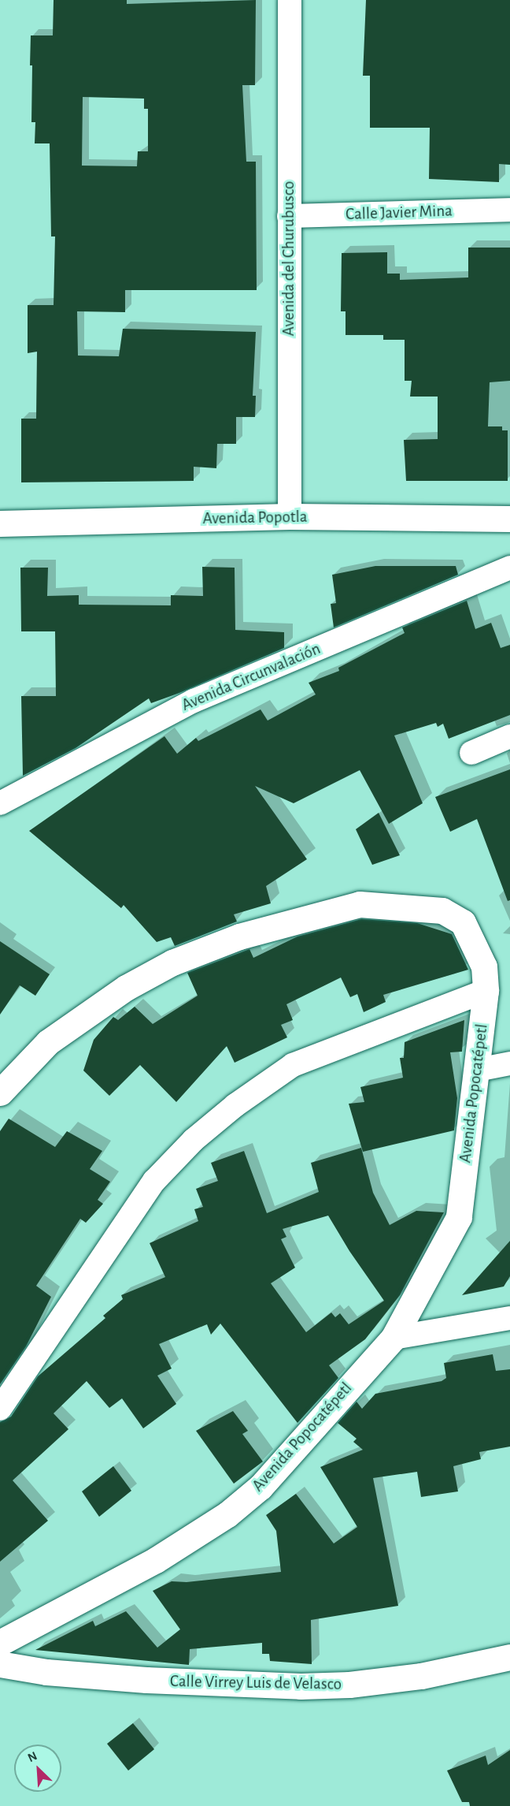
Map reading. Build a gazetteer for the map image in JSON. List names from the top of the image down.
{
  "streets": {
    "street": [
      "Calle Javier Mina",
      "Avenida del Churubusco",
      "Avenida Popotla",
      "Avenida Circunvalación",
      "Avenida Popocatépetl",
      "Calle Virrey Luis de Velasco"
    ]
  },
  "crossings": [
    ["Calle Javier Mina", "Avenida del Churubusco"],
    ["Avenida del Churubusco", "Avenida Popotla"]
  ],
  "north": "top left"
}
